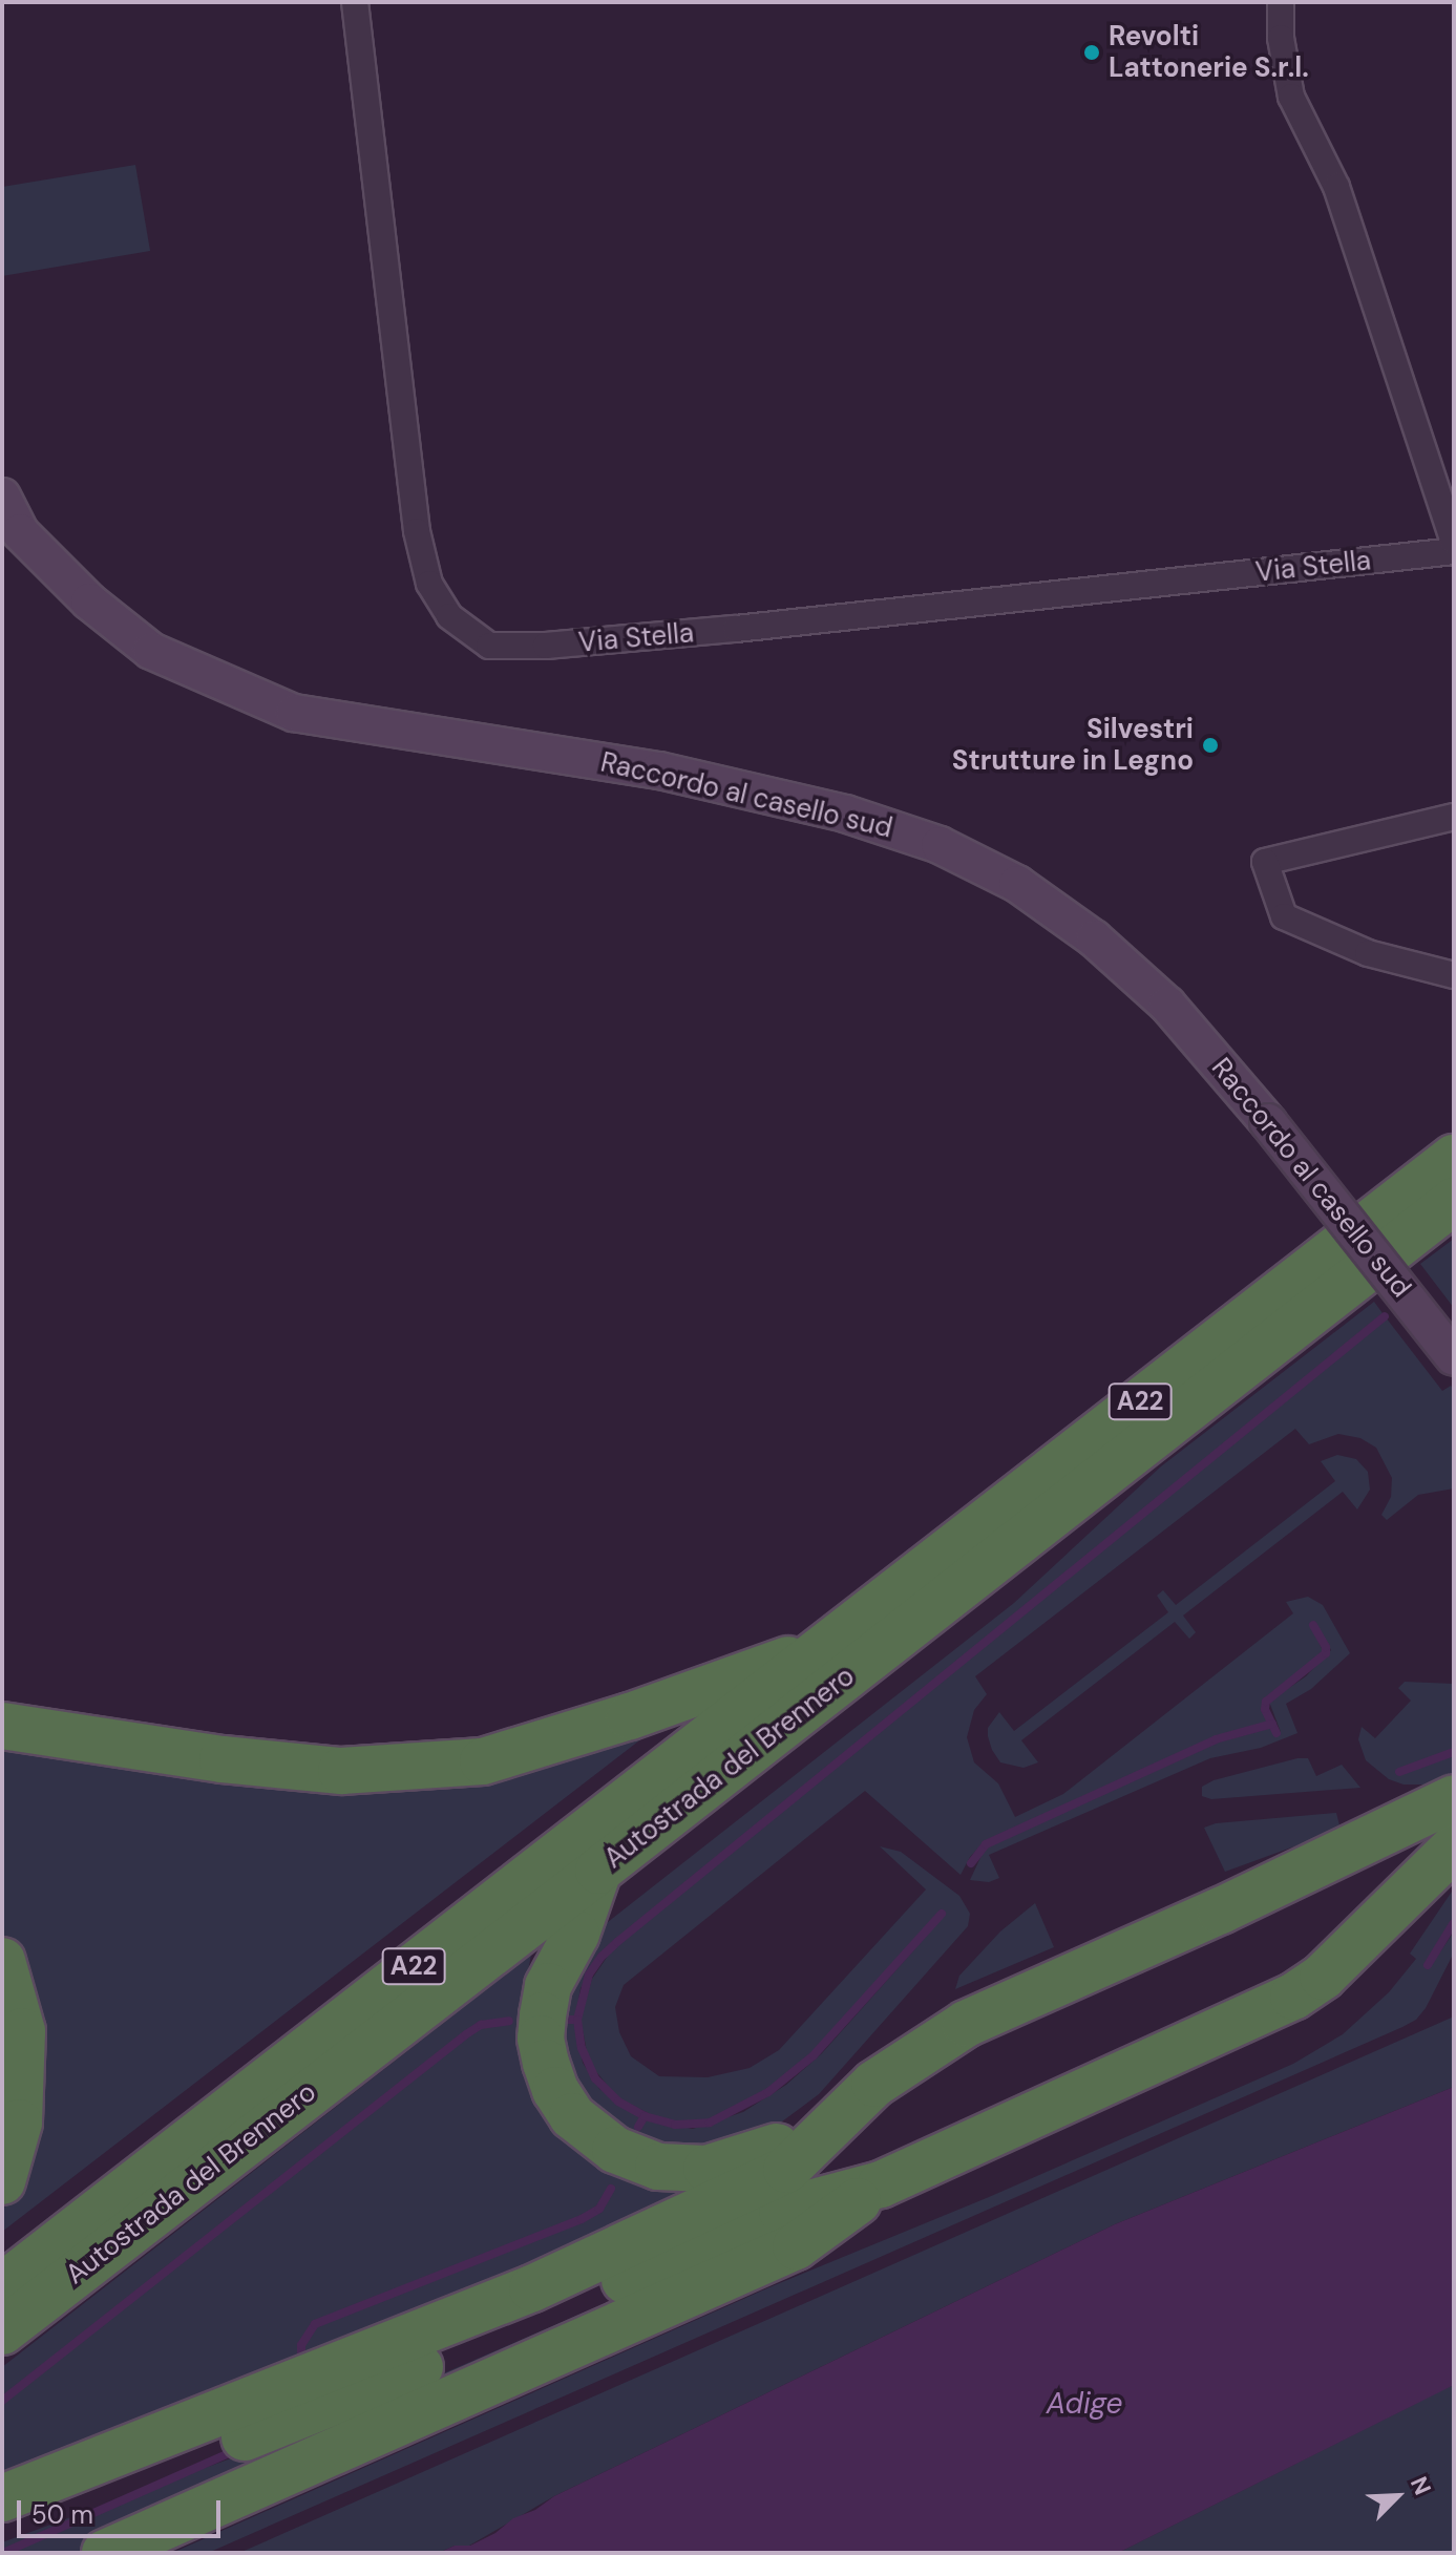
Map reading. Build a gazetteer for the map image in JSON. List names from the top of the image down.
{
  "streets": {
    "highway": ["A22", "Autostrada del Brennero"],
    "main road": ["Raccordo al casello sud"],
    "street": ["Via Stella"]
  },
  "water": ["Adige"],
  "places": ["Revolti Lattonerie S.r.l.", "Silvestri Strutture in Legno"],
  "scale_bar": "50 m",
  "north": "top right"
}
